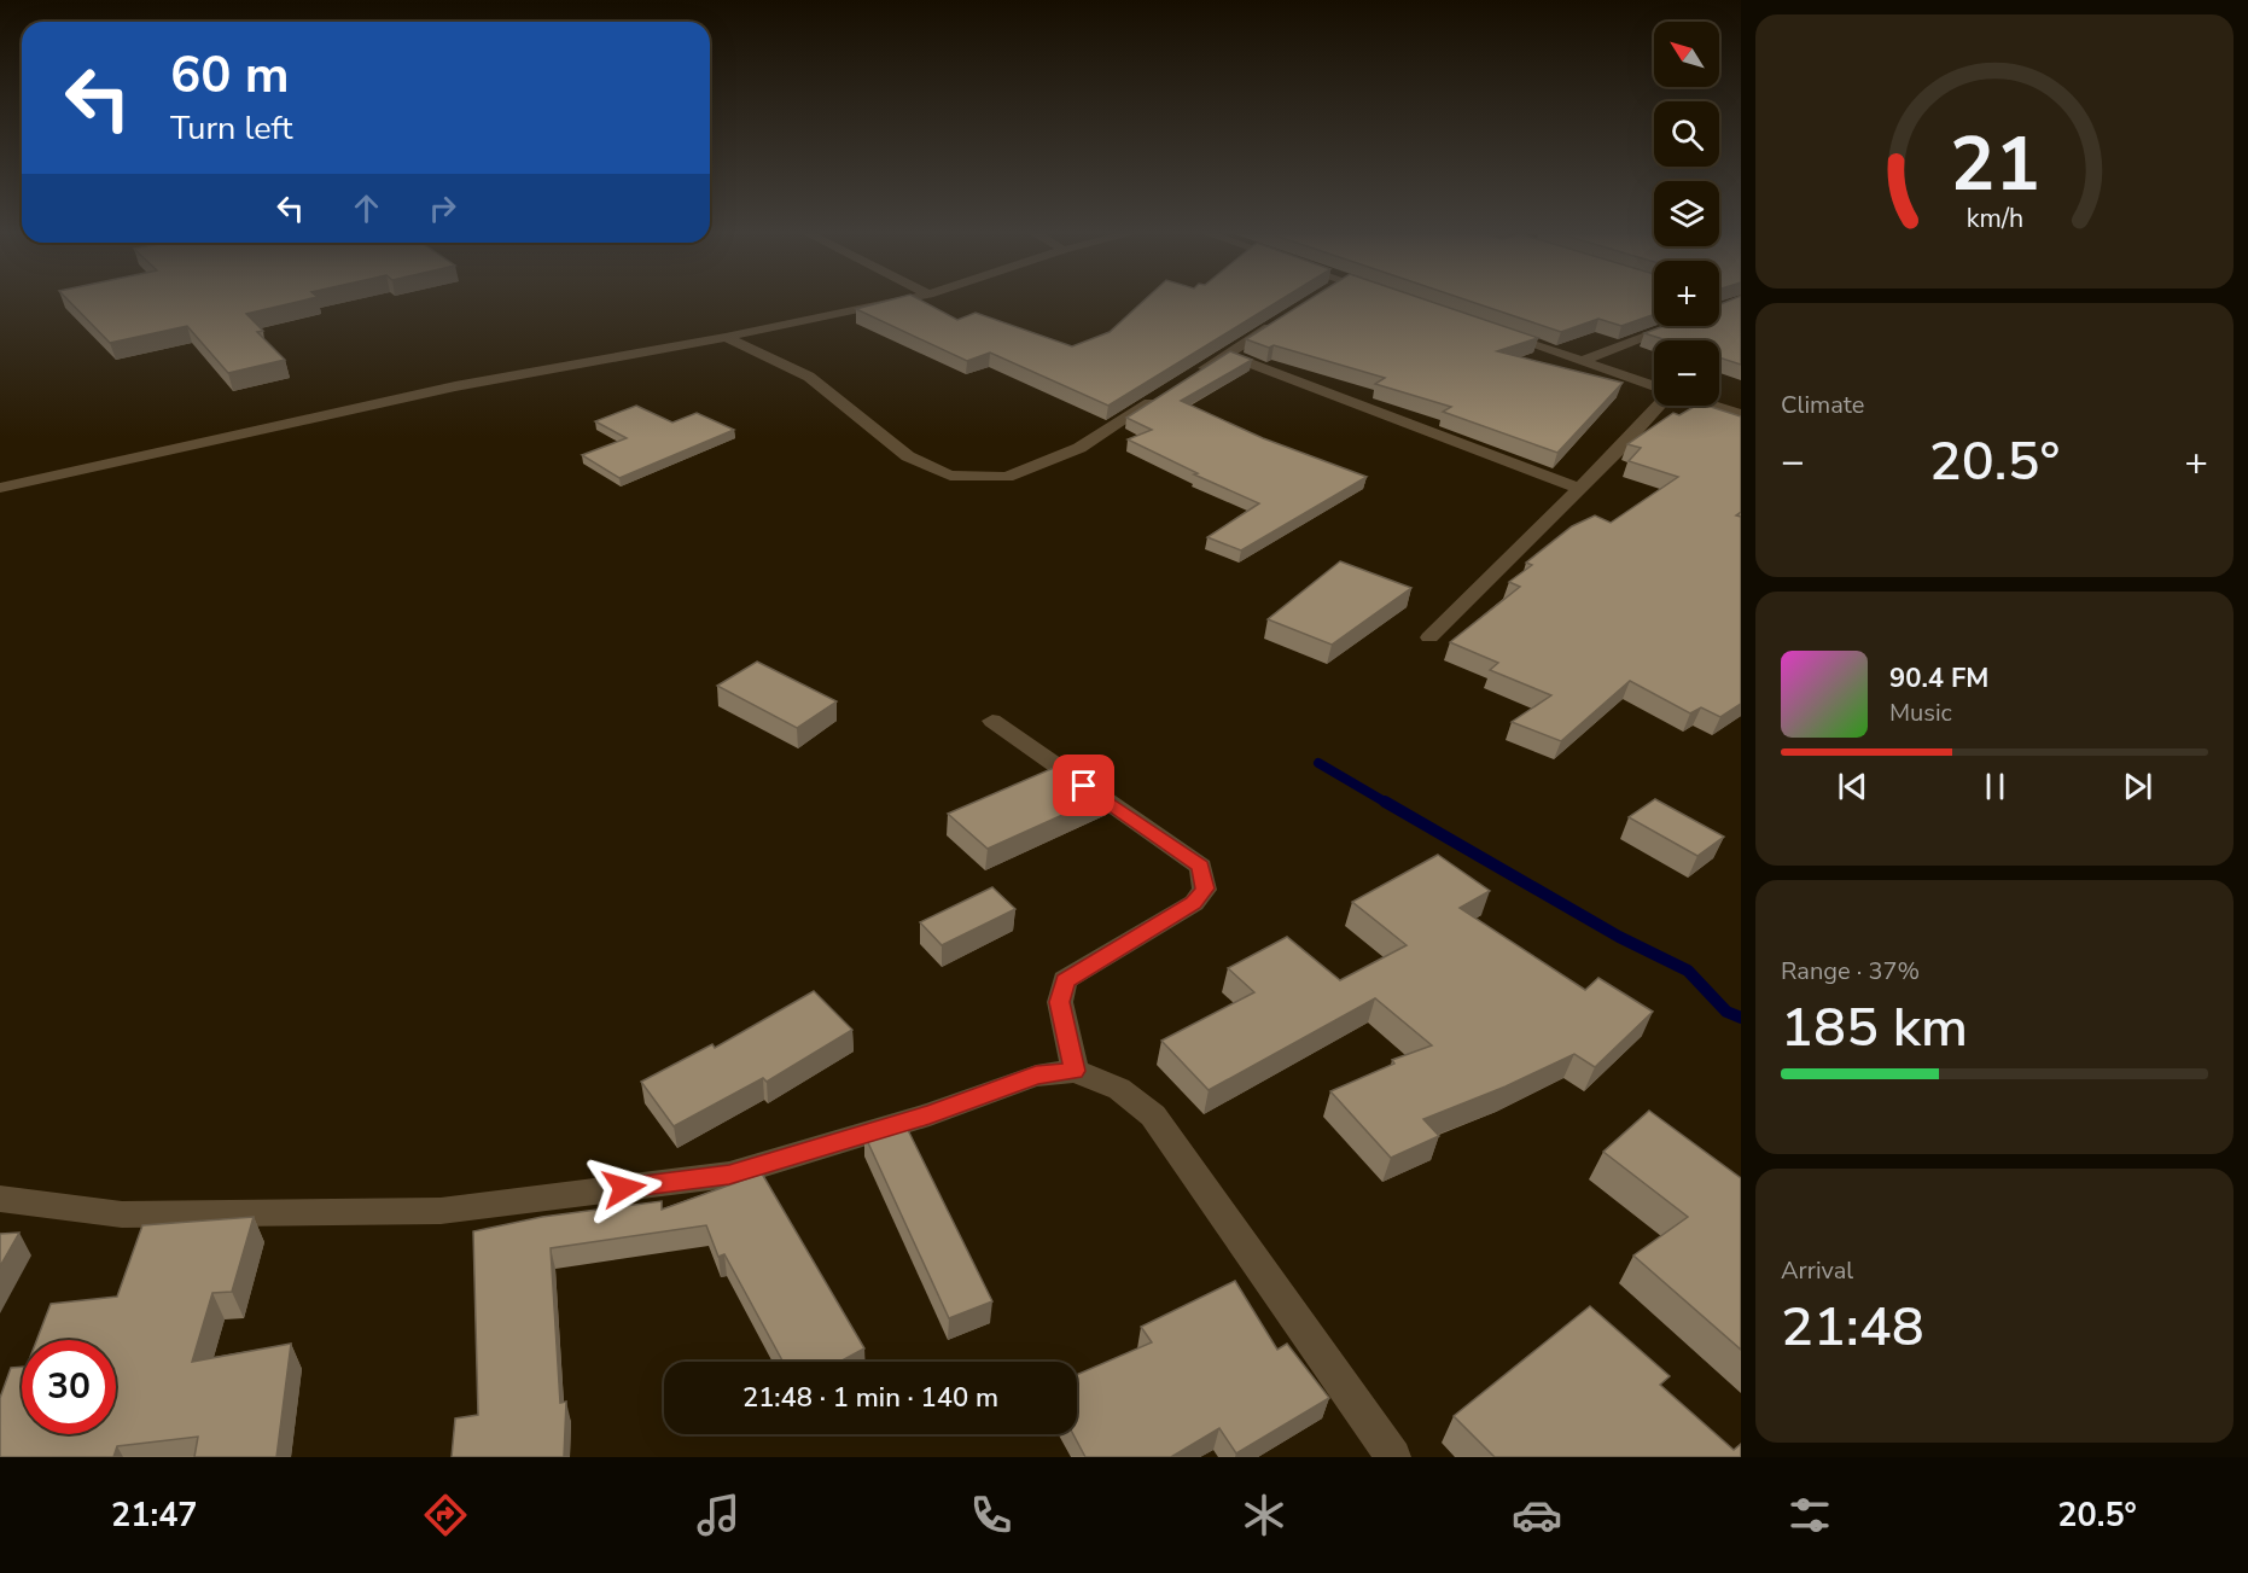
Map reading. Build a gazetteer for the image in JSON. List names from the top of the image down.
{
  "north": "top left",
  "page": {
    "map_buttons": ["+", "−"],
    "turn": ["60 m", "Turn left"],
    "tile": [
      "Climate",
      ["Range · 37%", "185 km"],
      ["Arrival", "21:48"]
    ],
    "heat": ["−", "20.5°", "+"],
    "song": ["90.4 FM", "Music"],
    "limit": "30",
    "trip": "21:48 · 1 min · 140 m",
    "tabs": ["21:47", "20.5°"],
    "gauge": ["21", "km/h"]
  }
}
